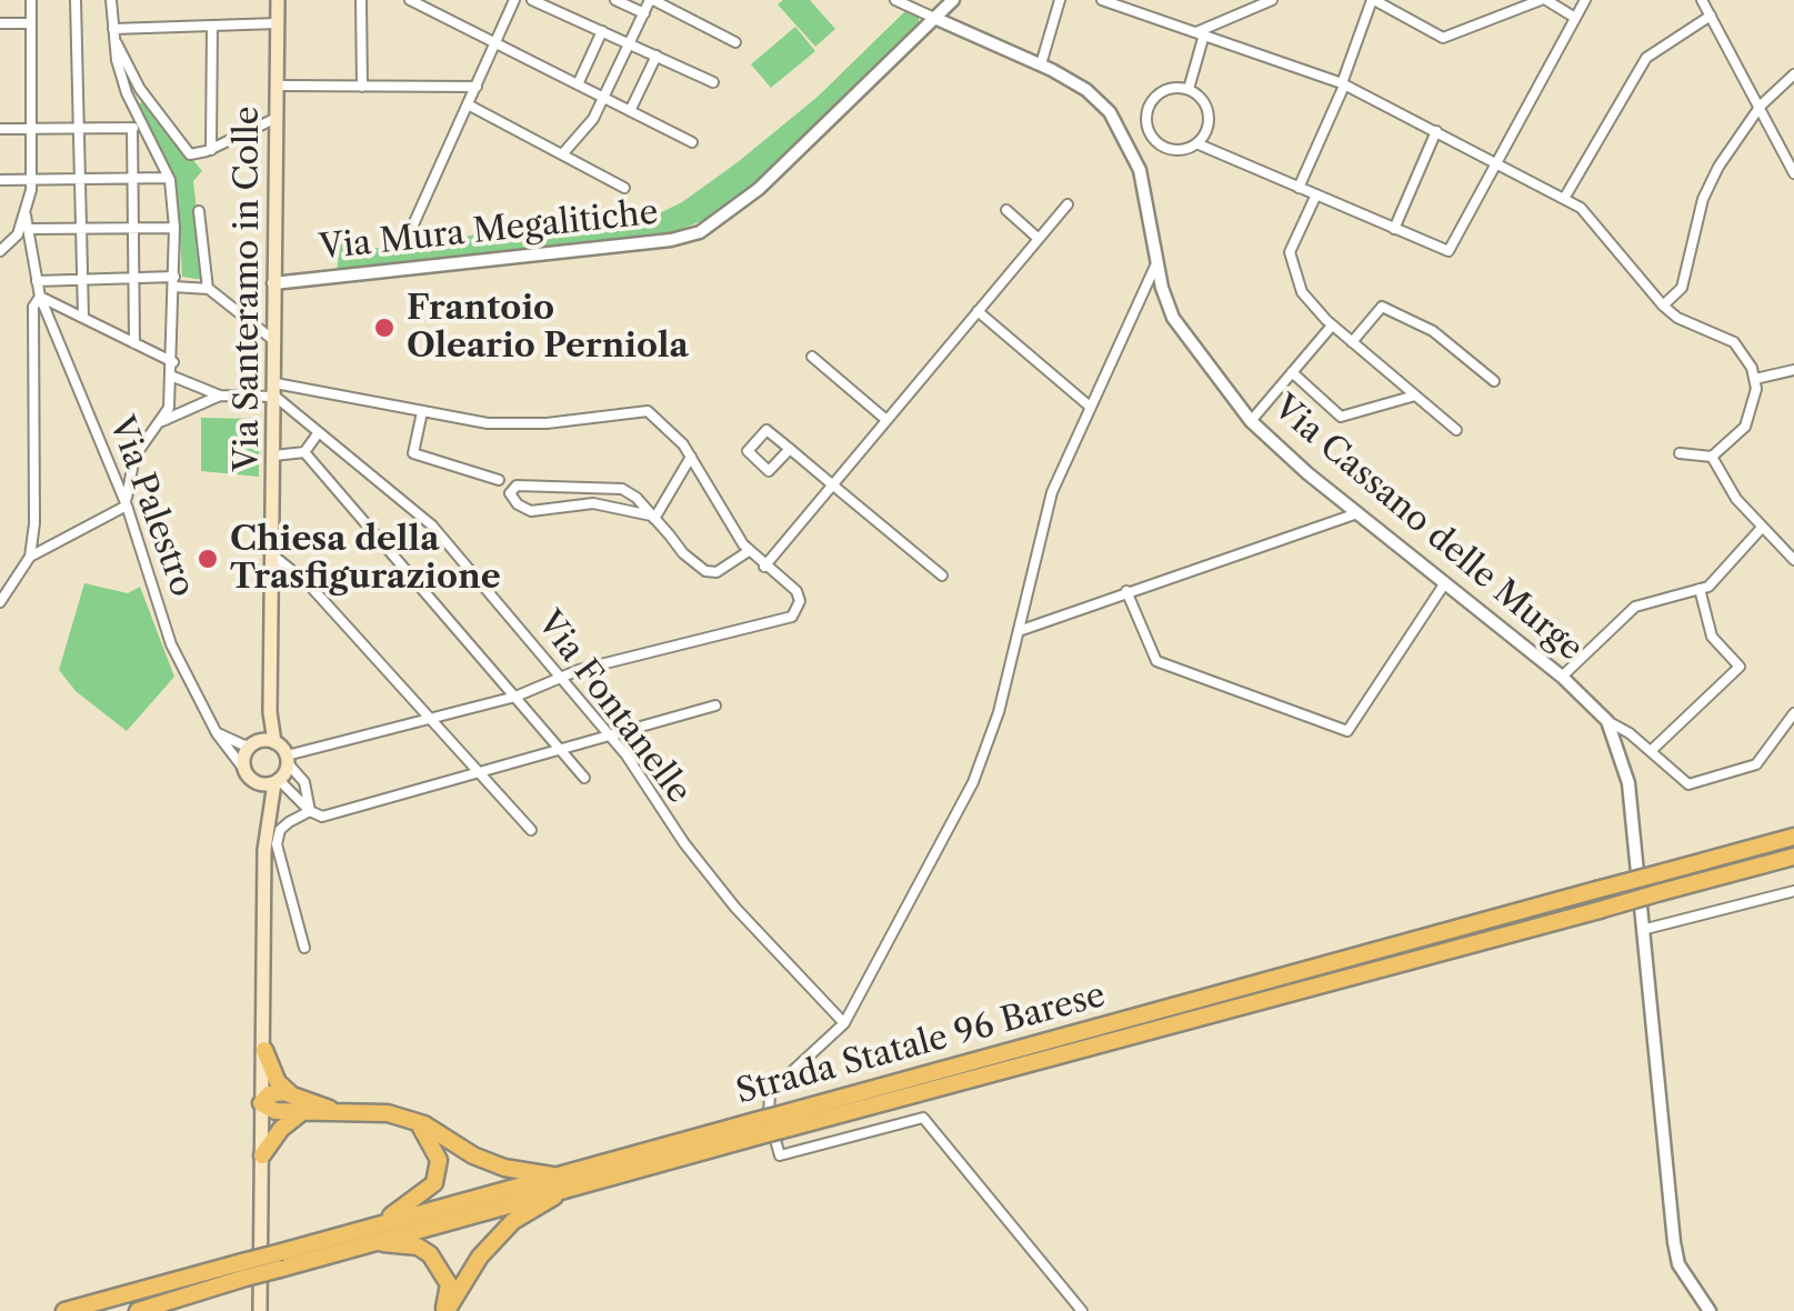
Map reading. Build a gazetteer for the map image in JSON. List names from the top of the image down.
{
  "streets": {
    "highway": ["Strada Statale 96 Barese"],
    "main road": ["Via Santeramo in Colle", "Via Palestro"],
    "street": ["Via Mura Megalitiche", "Via Cassano delle Murge", "Via Fontanelle"]
  },
  "crossings": [
    ["Via Mura Megalitiche", "Via Santeramo in Colle"],
    ["Via Mura Megalitiche", "Via Cassano delle Murge"],
    ["Via Santeramo in Colle", "Via Fontanelle"]
  ],
  "places": ["Frantoio Oleario Perniola", "Chiesa della Trasfigurazione"]
}
